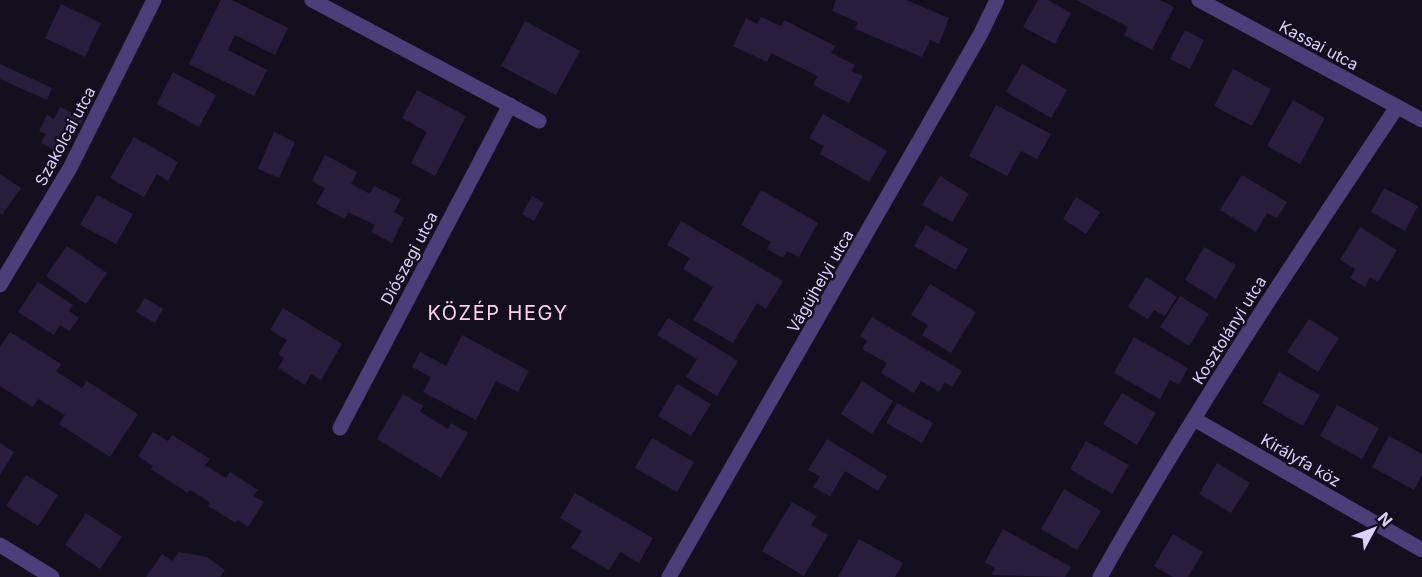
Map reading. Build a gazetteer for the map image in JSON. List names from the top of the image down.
{
  "streets": {
    "street": [
      "Kassai utca",
      "Szakolcai utca",
      "Diószegi utca",
      "Vágújhelyi utca",
      "Kosztolányi utca",
      "Királyfa köz"
    ]
  },
  "crossings": [
    ["Kassai utca", "Kosztolányi utca"],
    ["Kosztolányi utca", "Királyfa köz"]
  ],
  "districts": ["KÖZÉP HEGY"],
  "north": "top right"
}
